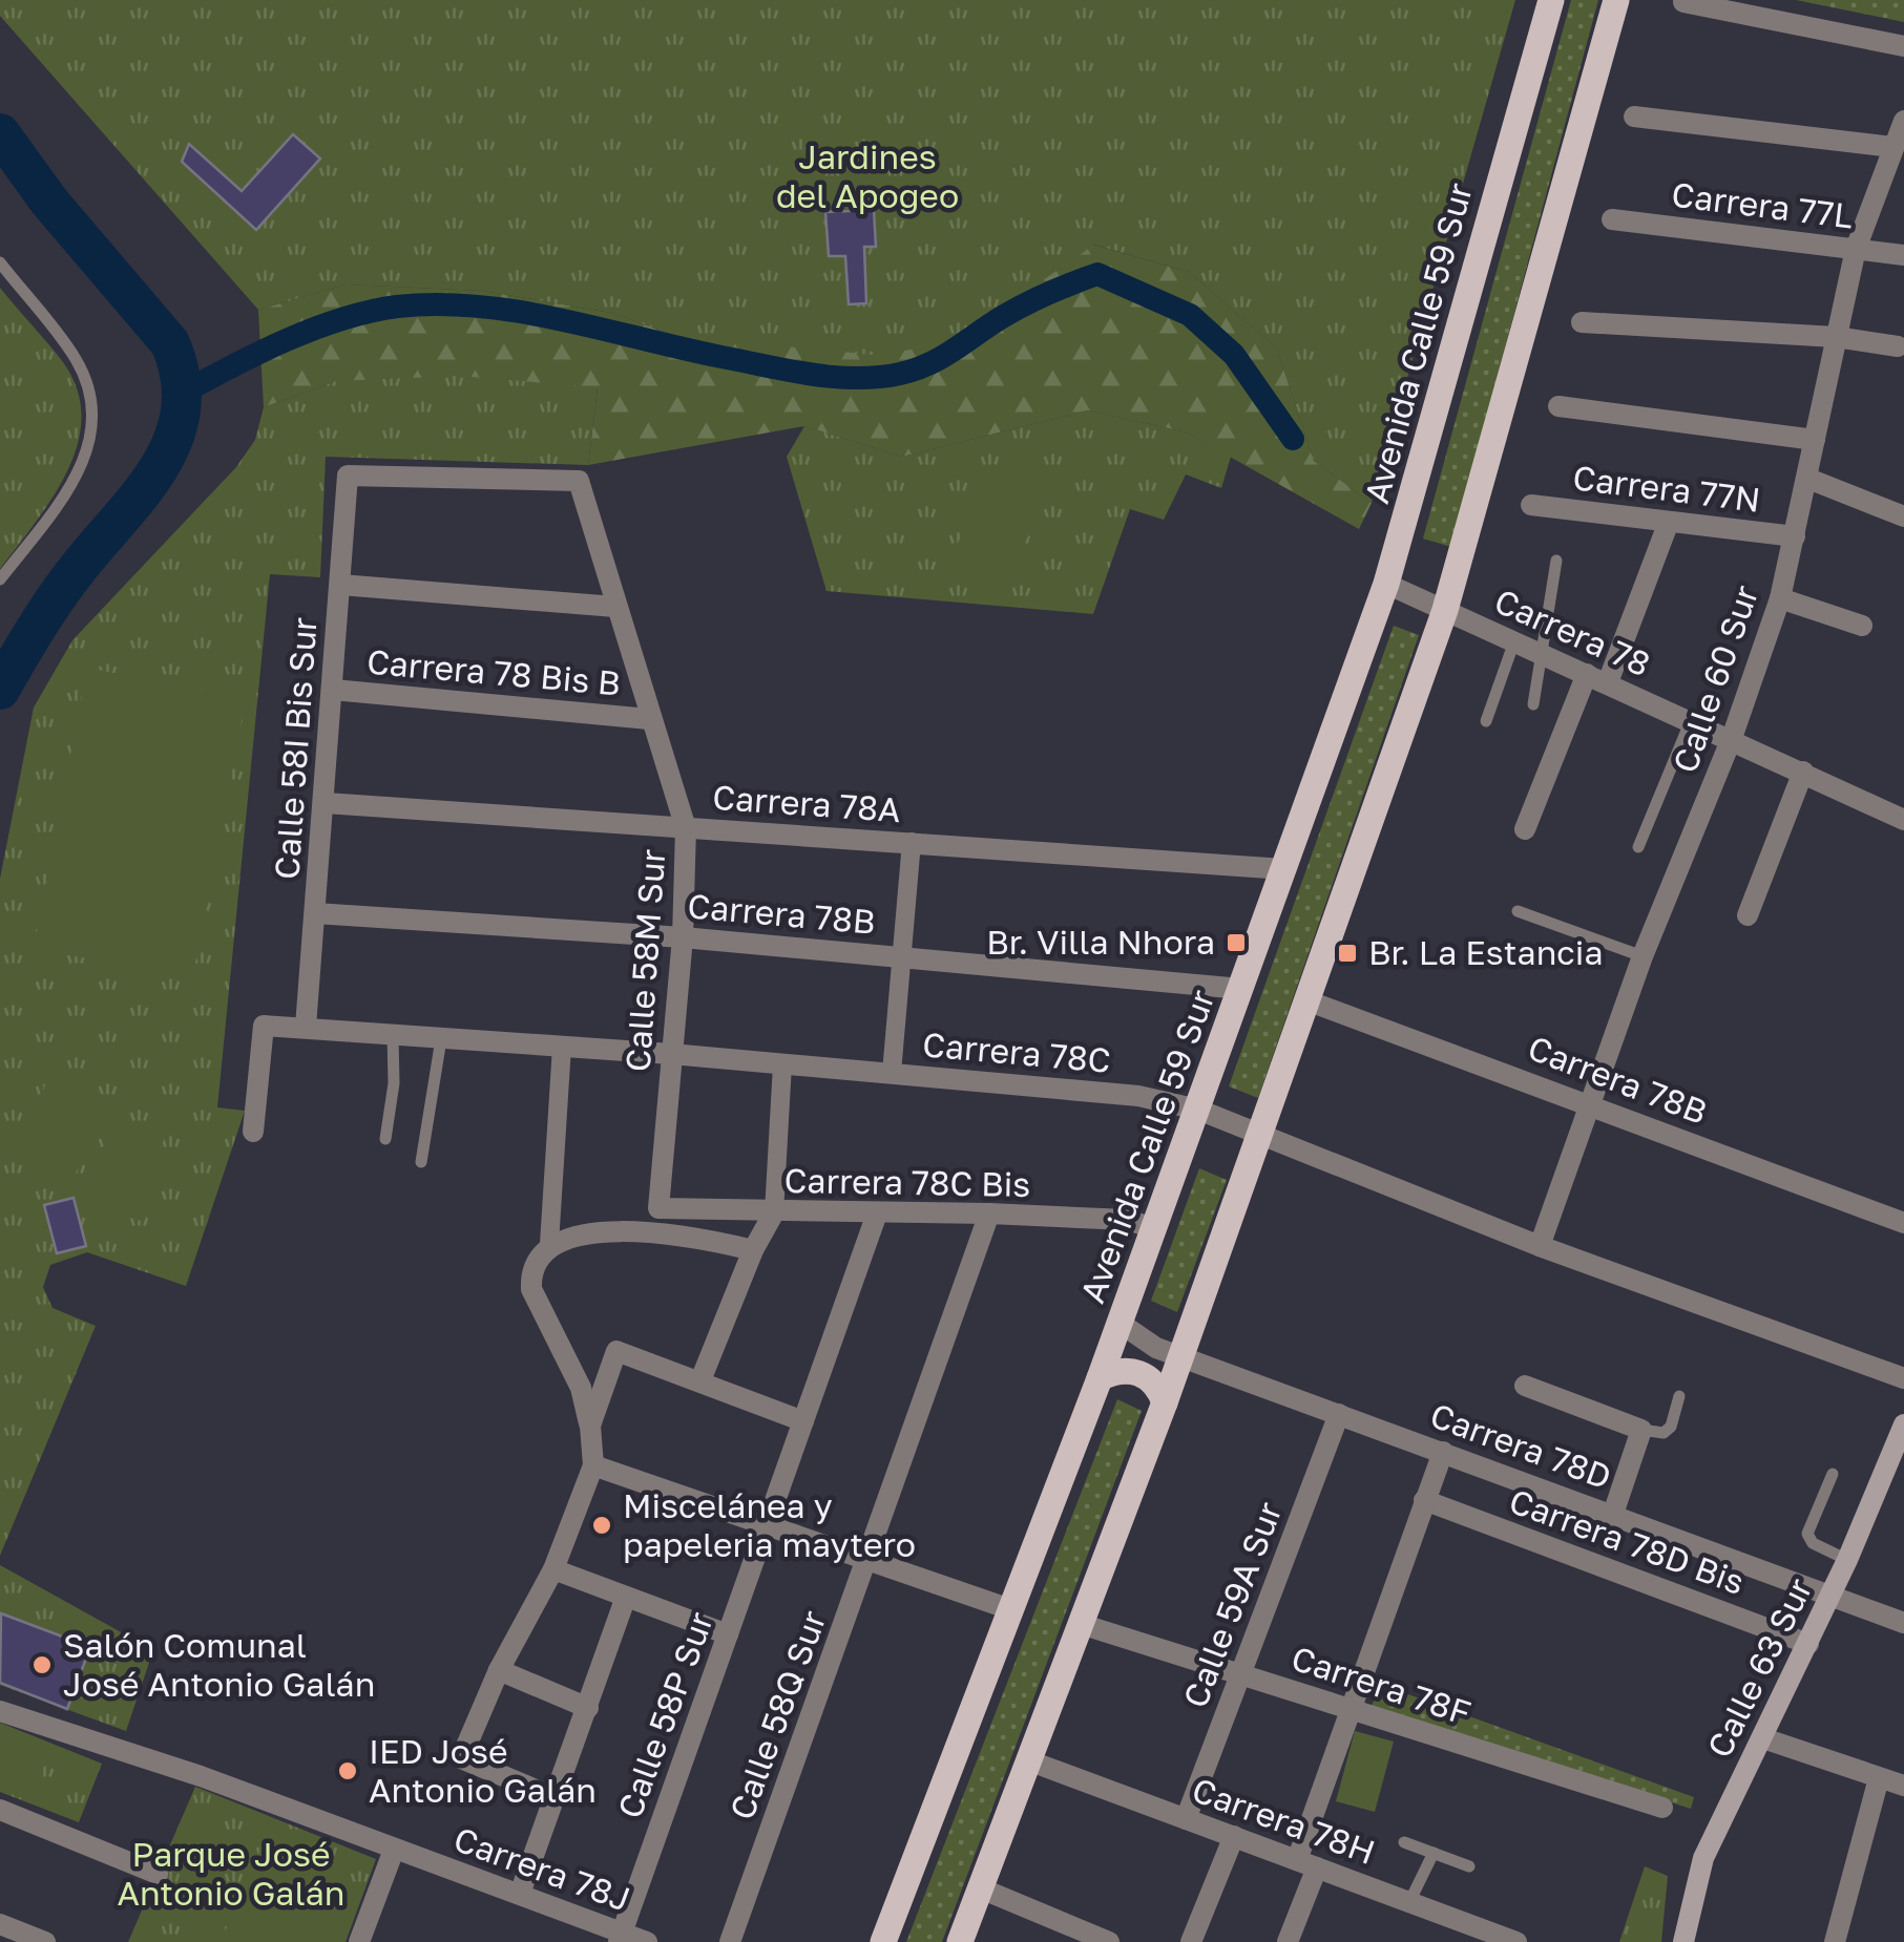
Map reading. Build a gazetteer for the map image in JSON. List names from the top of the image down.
{
  "streets": {
    "main road": ["Avenida Calle 59 Sur", "Calle 63 Sur"],
    "street": [
      "Carrera 77L",
      "Carrera 77N",
      "Carrera 78",
      "Carrera 78 Bis B",
      "Calle 60 Sur",
      "Calle 58I Bis Sur",
      "Carrera 78A",
      "Carrera 78B",
      "Calle 58M Sur",
      "Carrera 78C",
      "Carrera 78C Bis",
      "Carrera 78D",
      "Carrera 78D Bis",
      "Calle 59A Sur",
      "Carrera 78F",
      "Calle 58P Sur",
      "Calle 58Q Sur",
      "Carrera 78H",
      "Carrera 78J"
    ]
  },
  "crossings": [
    ["Carrera 77L", "Calle 60 Sur"],
    ["Avenida Calle 59 Sur", "Carrera 78"],
    ["Avenida Calle 59 Sur", "Carrera 78A"],
    ["Avenida Calle 59 Sur", "Carrera 78B"],
    ["Avenida Calle 59 Sur", "Carrera 78C"],
    ["Avenida Calle 59 Sur", "Carrera 78C Bis"],
    ["Avenida Calle 59 Sur", "Carrera 78D"],
    ["Carrera 77N", "Calle 60 Sur"],
    ["Carrera 78", "Calle 60 Sur"],
    ["Carrera 78 Bis B", "Calle 58I Bis Sur"],
    ["Carrera 78 Bis B", "Calle 58M Sur"],
    ["Calle 60 Sur", "Carrera 78B"],
    ["Calle 60 Sur", "Carrera 78C"],
    ["Calle 58I Bis Sur", "Carrera 78A"],
    ["Calle 58I Bis Sur", "Carrera 78B"],
    ["Calle 58I Bis Sur", "Calle 58M Sur"],
    ["Calle 58I Bis Sur", "Carrera 78C"],
    ["Carrera 78A", "Calle 58M Sur"],
    ["Carrera 78B", "Calle 58M Sur"],
    ["Calle 58M Sur", "Carrera 78C"],
    ["Calle 58M Sur", "Carrera 78C Bis"],
    ["Carrera 78C Bis", "Calle 58P Sur"],
    ["Carrera 78C Bis", "Calle 58Q Sur"],
    ["Carrera 78D", "Calle 59A Sur"],
    ["Carrera 78D", "Calle 63 Sur"],
    ["Carrera 78D Bis", "Calle 63 Sur"],
    ["Calle 59A Sur", "Carrera 78F"],
    ["Calle 59A Sur", "Carrera 78H"],
    ["Calle 58P Sur", "Carrera 78J"]
  ],
  "parks": ["Jardines del Apogeo", "Parque José Antonio Galán"],
  "places": {
    "transit": ["Br. Villa Nhora", "Br. La Estancia"],
    "other": ["Miscelánea y papeleria maytero", "Salón Comunal José Antonio Galán", "IED José Antonio Galán"]
  }
}
